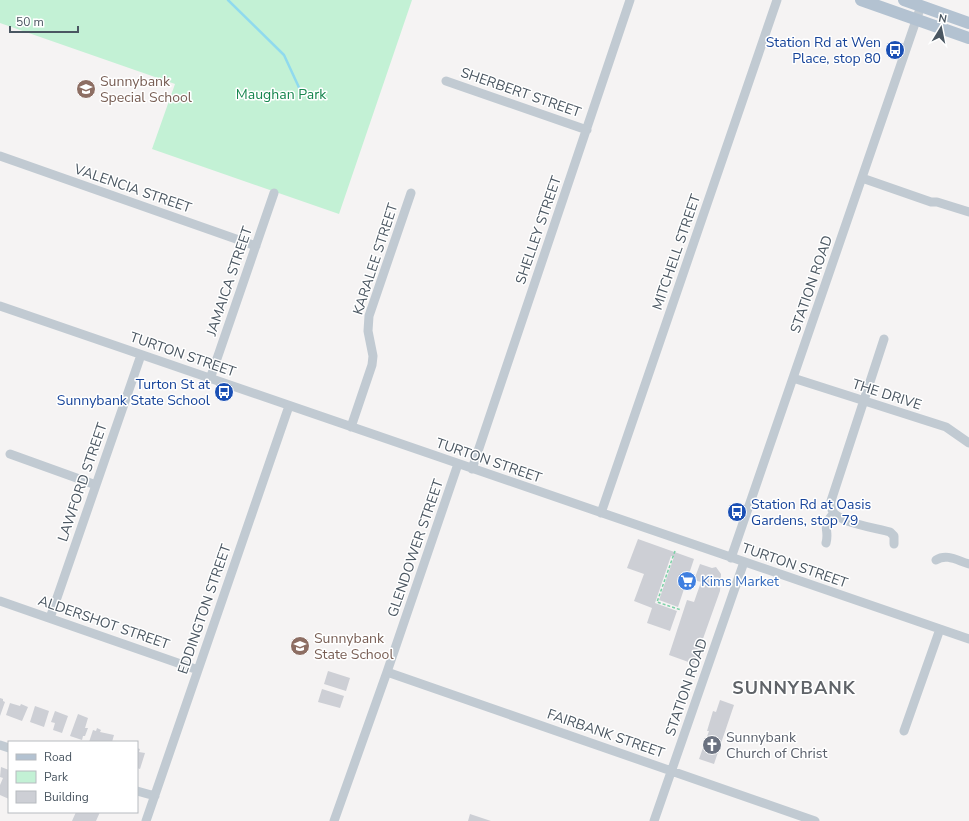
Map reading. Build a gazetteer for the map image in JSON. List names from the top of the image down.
{
  "streets": {
    "street": [
      "SHERBERT STREET",
      "VALENCIA STREET",
      "SHELLEY STREET",
      "MITCHELL STREET",
      "KARALEE STREET",
      "JAMAICA STREET",
      "STATION ROAD",
      "TURTON STREET",
      "THE DRIVE",
      "LAWFORD STREET",
      "GLENDOWER STREET",
      "EDDINGTON STREET",
      "ALDERSHOT STREET",
      "FAIRBANK STREET"
    ]
  },
  "crossings": [
    ["SHERBERT STREET", "SHELLEY STREET"],
    ["VALENCIA STREET", "JAMAICA STREET"],
    ["SHELLEY STREET", "TURTON STREET"],
    ["MITCHELL STREET", "TURTON STREET"],
    ["KARALEE STREET", "TURTON STREET"],
    ["JAMAICA STREET", "TURTON STREET"],
    ["STATION ROAD", "TURTON STREET"],
    ["STATION ROAD", "THE DRIVE"],
    ["STATION ROAD", "FAIRBANK STREET"],
    ["TURTON STREET", "LAWFORD STREET"],
    ["TURTON STREET", "GLENDOWER STREET"],
    ["TURTON STREET", "EDDINGTON STREET"],
    ["LAWFORD STREET", "ALDERSHOT STREET"],
    ["GLENDOWER STREET", "FAIRBANK STREET"],
    ["EDDINGTON STREET", "ALDERSHOT STREET"]
  ],
  "districts": ["SUNNYBANK"],
  "parks": ["Maughan Park"],
  "places": {
    "bus stop": ["Station Rd at Wen Place, stop 80", "Turton St at Sunnybank State School", "Station Rd at Oasis Gardens, stop 79"],
    "school or university": ["Sunnybank Special School", "Sunnybank State School"],
    "supermarket": ["Kims Market"],
    "church": ["Sunnybank Church of Christ"]
  },
  "legend": ["Road", "Park", "Building"],
  "scale_bar": "50 m",
  "north": "top"
}
